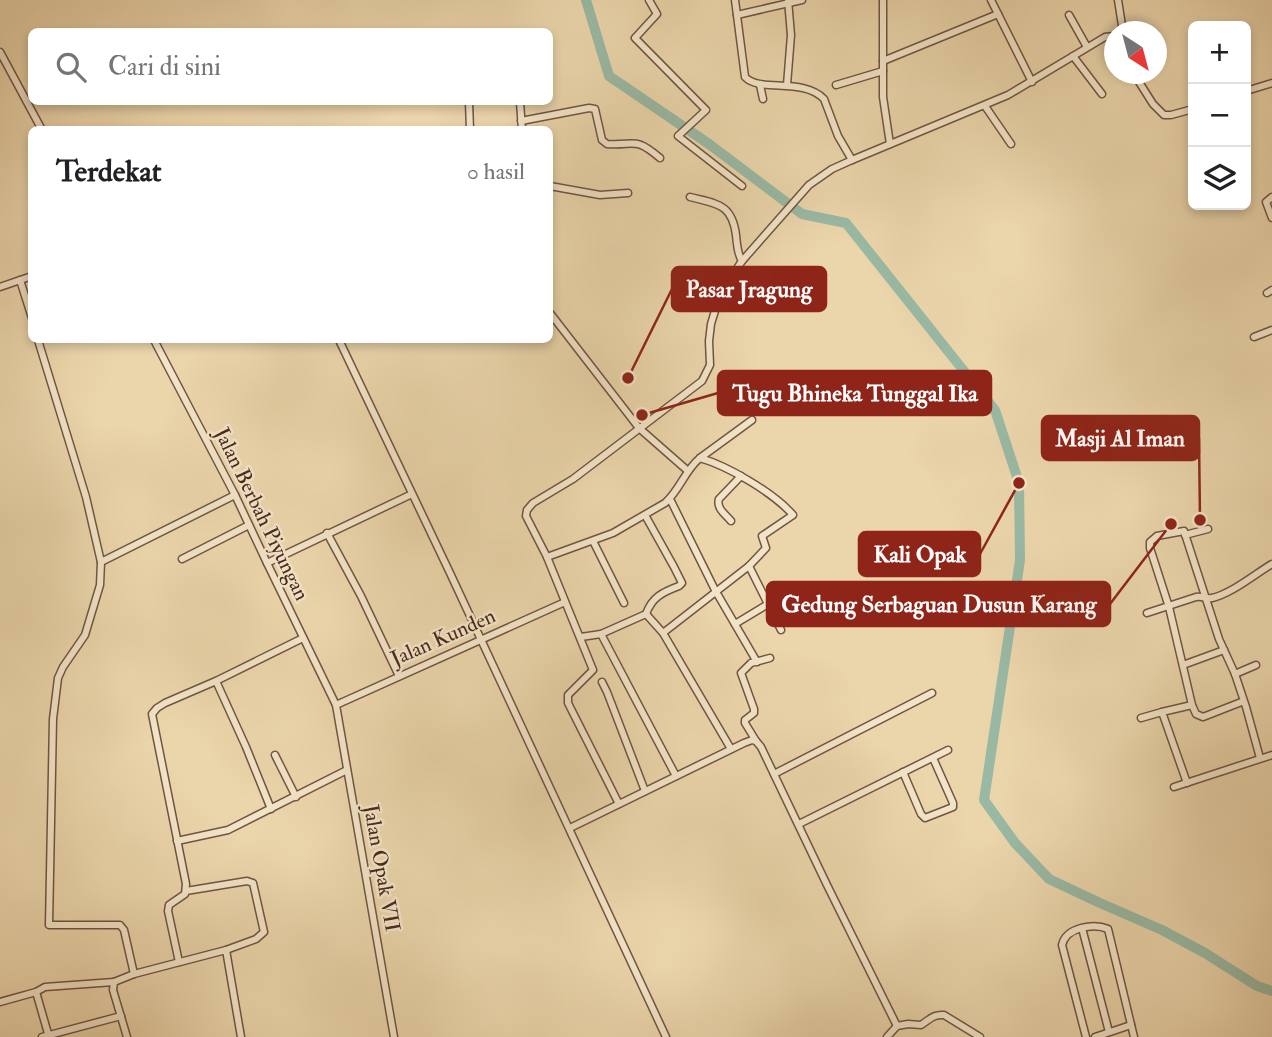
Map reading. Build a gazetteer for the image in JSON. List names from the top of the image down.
{
  "streets": {
    "street": ["Jalan Berbah Piyungan", "Jalan Kunden", "Jalan Opak VII"]
  },
  "crossings": [
    ["Jalan Berbah Piyungan", "Jalan Kunden"],
    ["Jalan Berbah Piyungan", "Jalan Opak VII"],
    ["Jalan Kunden", "Jalan Opak VII"]
  ],
  "places": [
    "Pasar Jragung",
    "Tugu Bhineka Tunggal Ika",
    "Kali Opak",
    "Masji Al Iman",
    "Gedung Serbaguan Dusun Karang"
  ],
  "north": "bottom right",
  "page": {
    "map_buttons": ["+", "−"],
    "search": "Cari di sini",
    "heading": ["Terdekat", "0 hasil"]
  }
}
